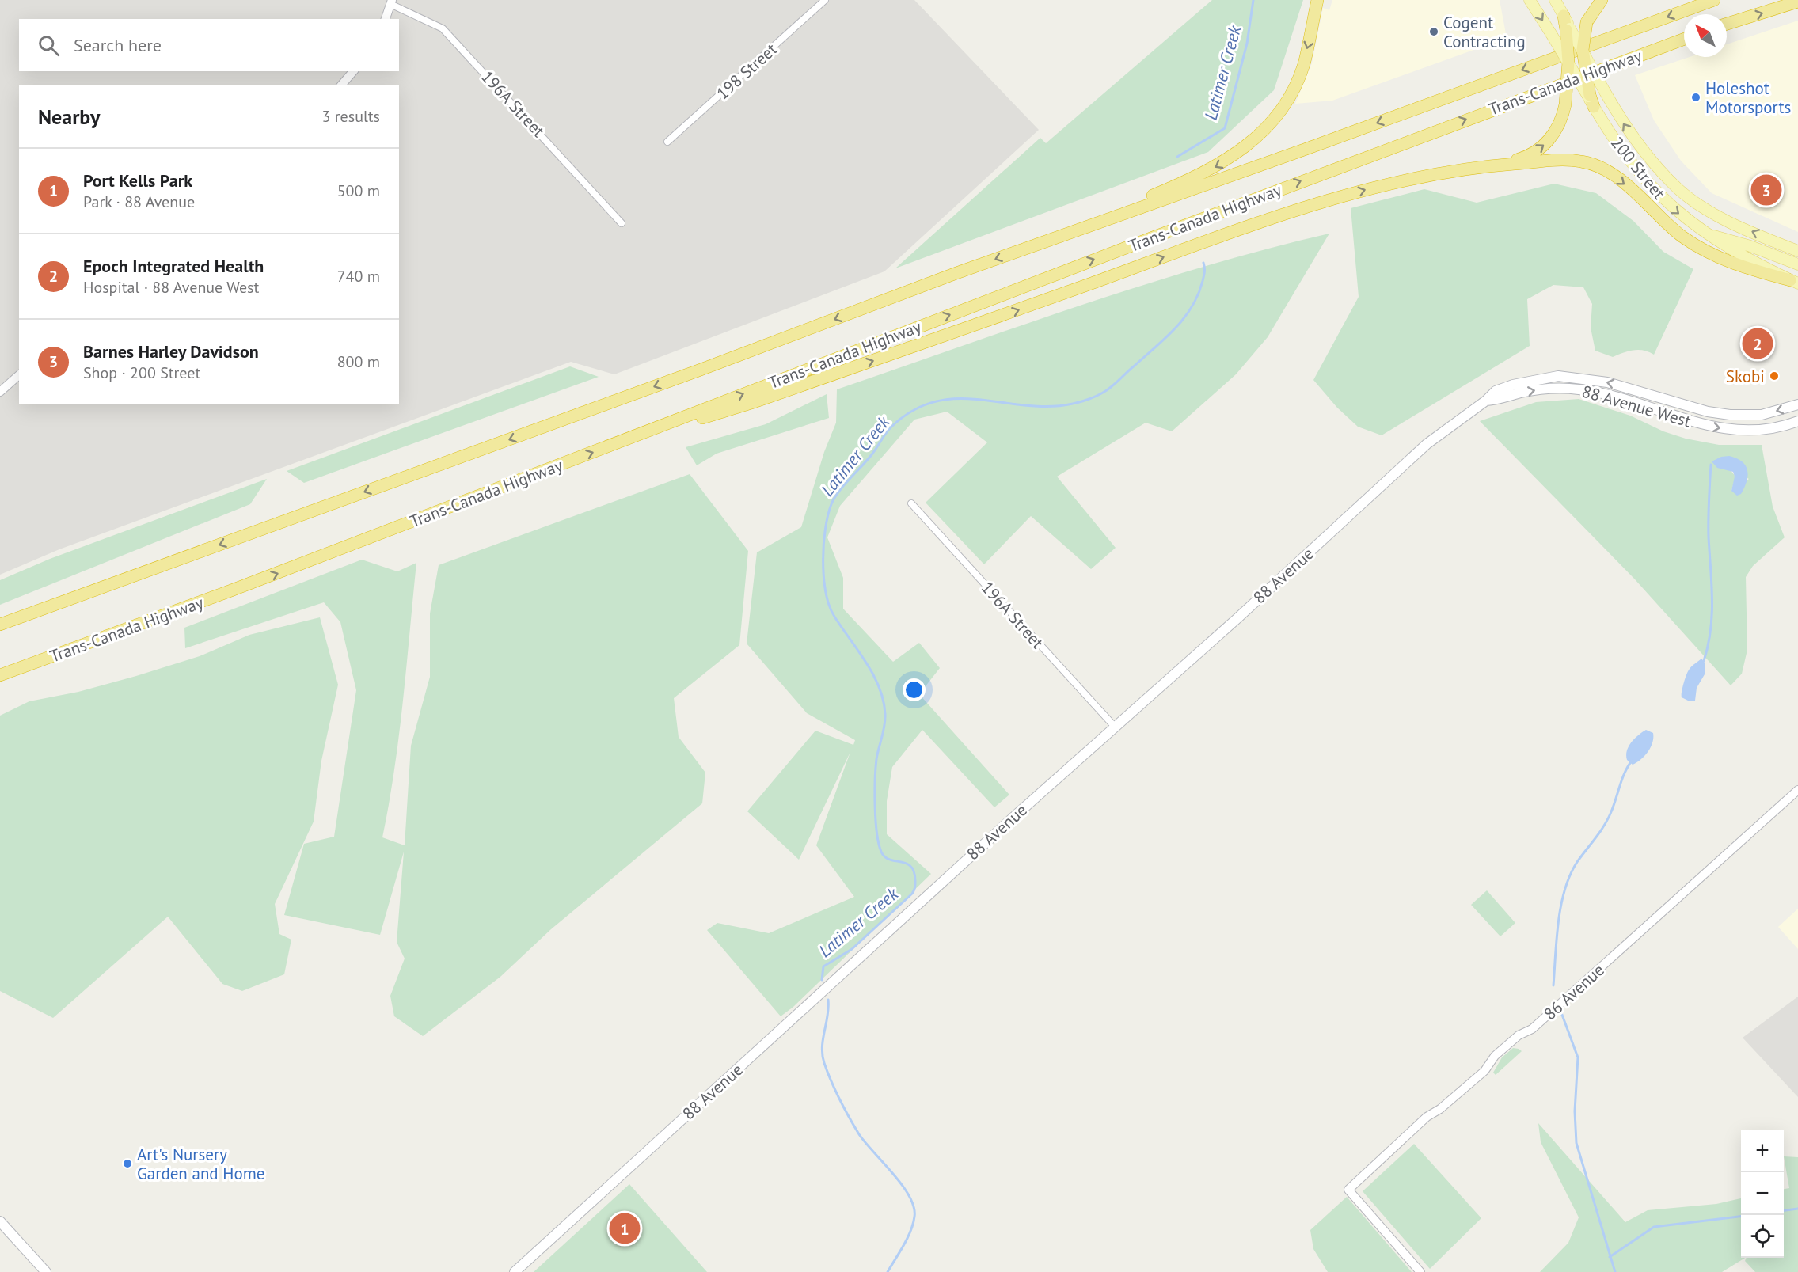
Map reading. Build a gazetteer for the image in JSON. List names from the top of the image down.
{
  "streets": {
    "highway": ["Trans-Canada Highway"],
    "main road": ["200 Street", "88 Avenue West", "88 Avenue"],
    "street": ["198 Street", "196A Street", "86 Avenue"]
  },
  "crossings": [
    ["196A Street", "88 Avenue"],
    ["88 Avenue West", "88 Avenue"]
  ],
  "water": ["Latimer Creek"],
  "places": [
    "Cogent Contracting",
    "Holeshot Motorsports",
    "Skobi",
    "Art's Nursery Garden and Home"
  ],
  "north": "top left",
  "page": {
    "search": "Search here",
    "heading": ["Nearby", "3 results"],
    "list": [
      {
        "mark": "1",
        "name": "Port Kells Park",
        "note": "Park · 88 Avenue",
        "value": "500 m"
      },
      {
        "mark": "2",
        "name": "Epoch Integrated Health",
        "note": "Hospital · 88 Avenue West",
        "value": "740 m"
      },
      {
        "mark": "3",
        "name": "Barnes Harley Davidson",
        "note": "Shop · 200 Street",
        "value": "800 m"
      }
    ],
    "pins": ["3", "2", "1"],
    "map_buttons": ["+", "−"]
  }
}
